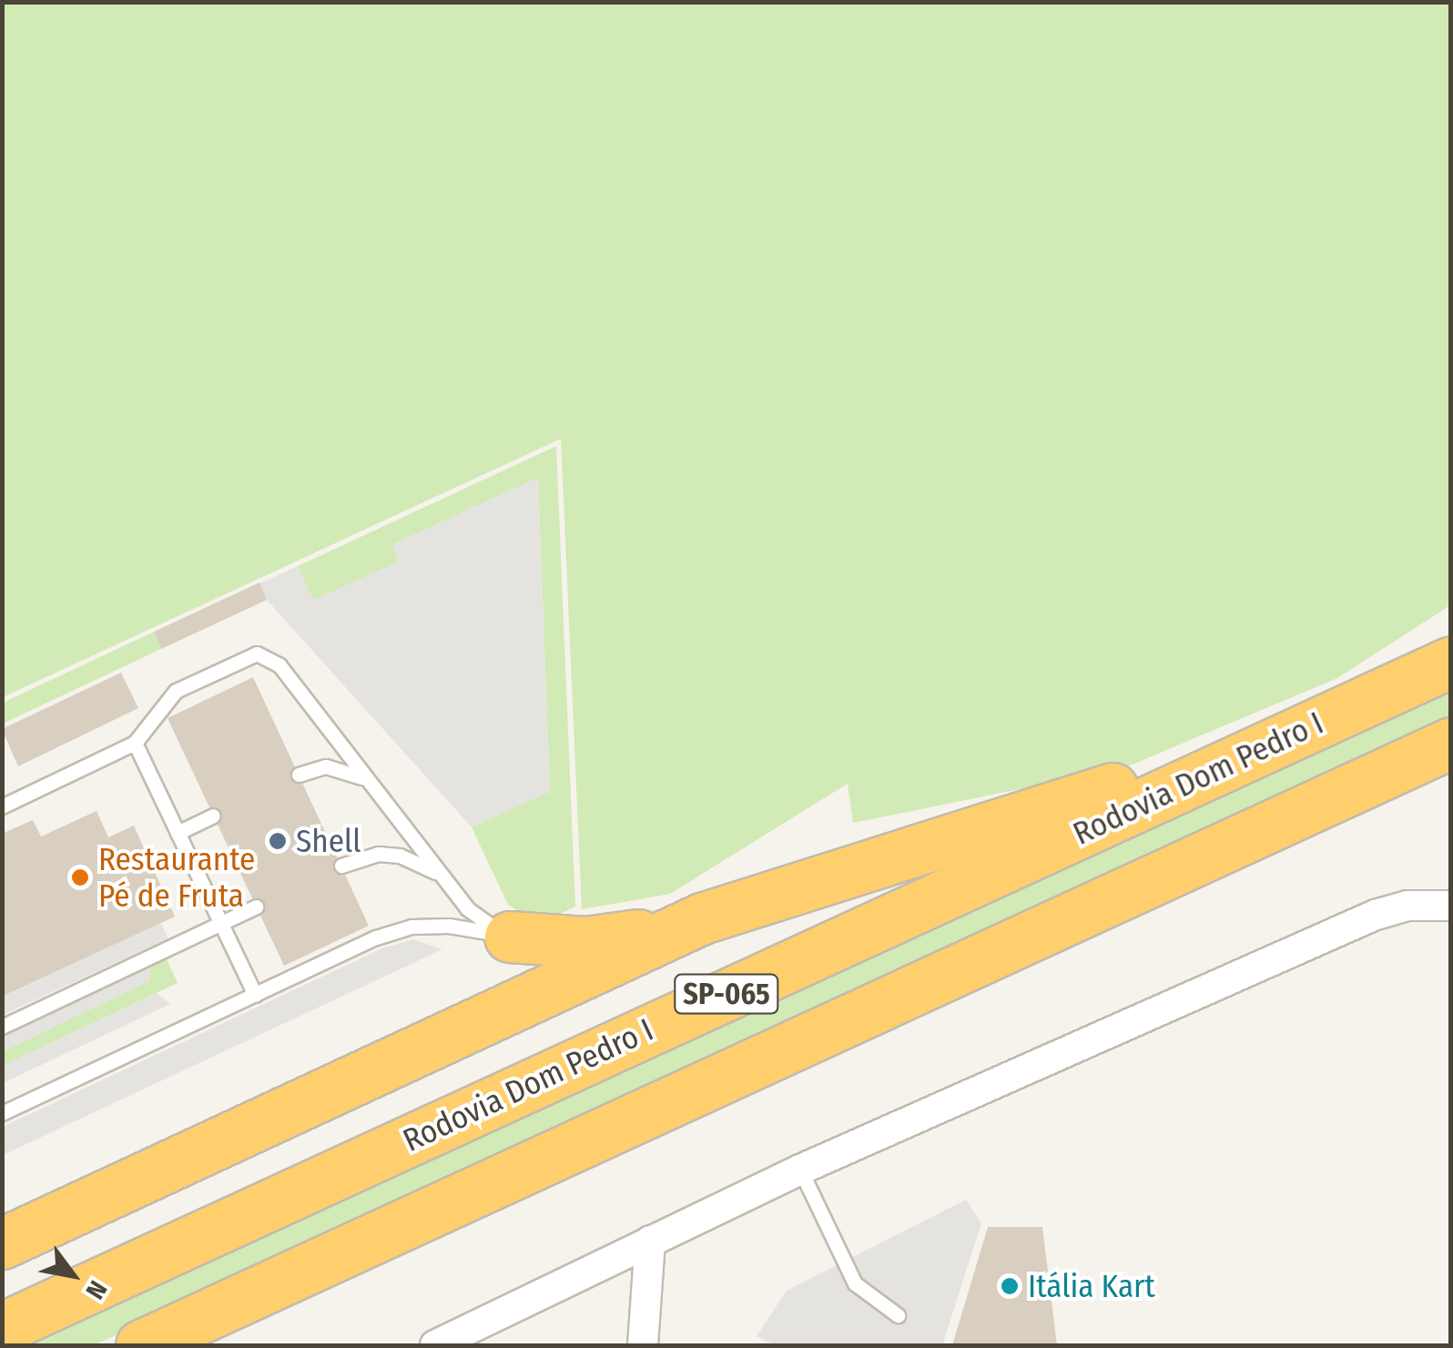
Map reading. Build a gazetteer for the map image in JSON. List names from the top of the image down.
{
  "streets": {
    "highway": ["Rodovia Dom Pedro I", "SP-065"]
  },
  "places": ["Shell", "Restaurante Pé de Fruta", "Itália Kart"],
  "north": "bottom right"
}
